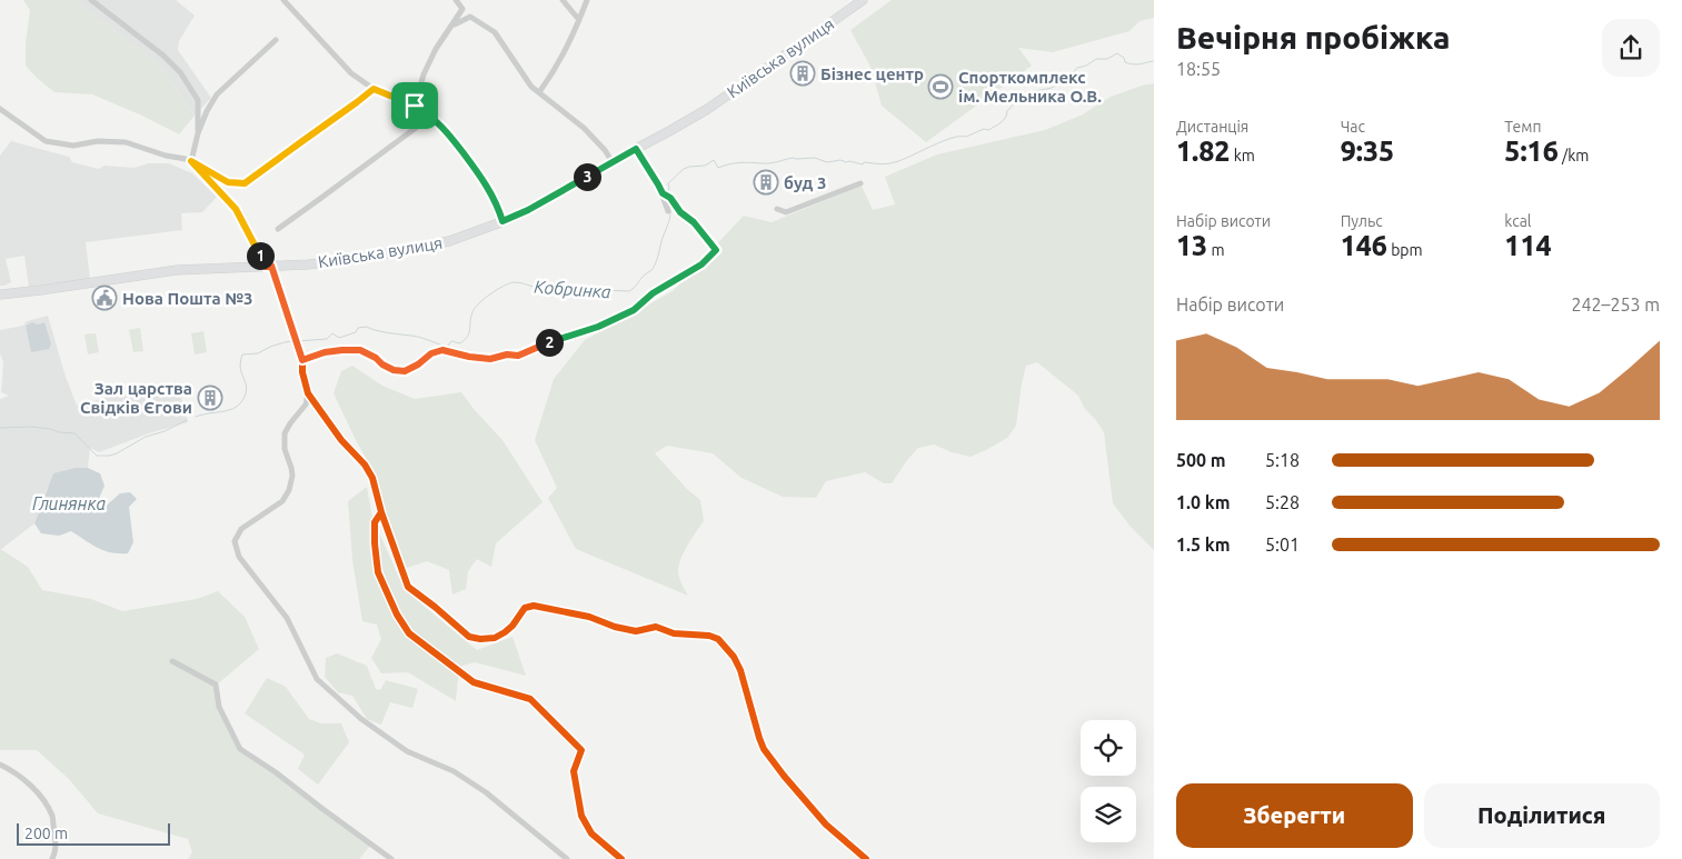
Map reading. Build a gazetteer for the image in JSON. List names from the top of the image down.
{
  "streets": {
    "main road": ["Київська вулиця"]
  },
  "water": ["Кобринка", "Глинянка"],
  "places": {
    "building": ["Бізнес центр", "буд 3", "Зал царства Свідків Єгови"],
    "sports": ["Спорткомплекс ім. Мельника О.В."],
    "public building": ["Нова Пошта №3"]
  },
  "scale_bar": "200 m",
  "page": {
    "heading": ["Вечірня пробіжка", "18:55"],
    "stats": [
      ["Дистанція", "1.82 km"],
      ["Час", "9:35"],
      ["Темп", "5:16 /km"],
      ["Набір висоти", "13 m"],
      ["Пульс", "146 bpm"],
      ["kcal", "114"]
    ],
    "pins": ["3", "1", "2"],
    "chart": ["Набір висоти", "242–253 m"],
    "list": [
      {
        "name": "500 m",
        "note": "5:18"
      },
      {
        "name": "1.0 km",
        "note": "5:28"
      },
      {
        "name": "1.5 km",
        "note": "5:01"
      }
    ],
    "buttons": ["Зберегти", "Поділитися"],
    "scale": "200 m"
  }
}
